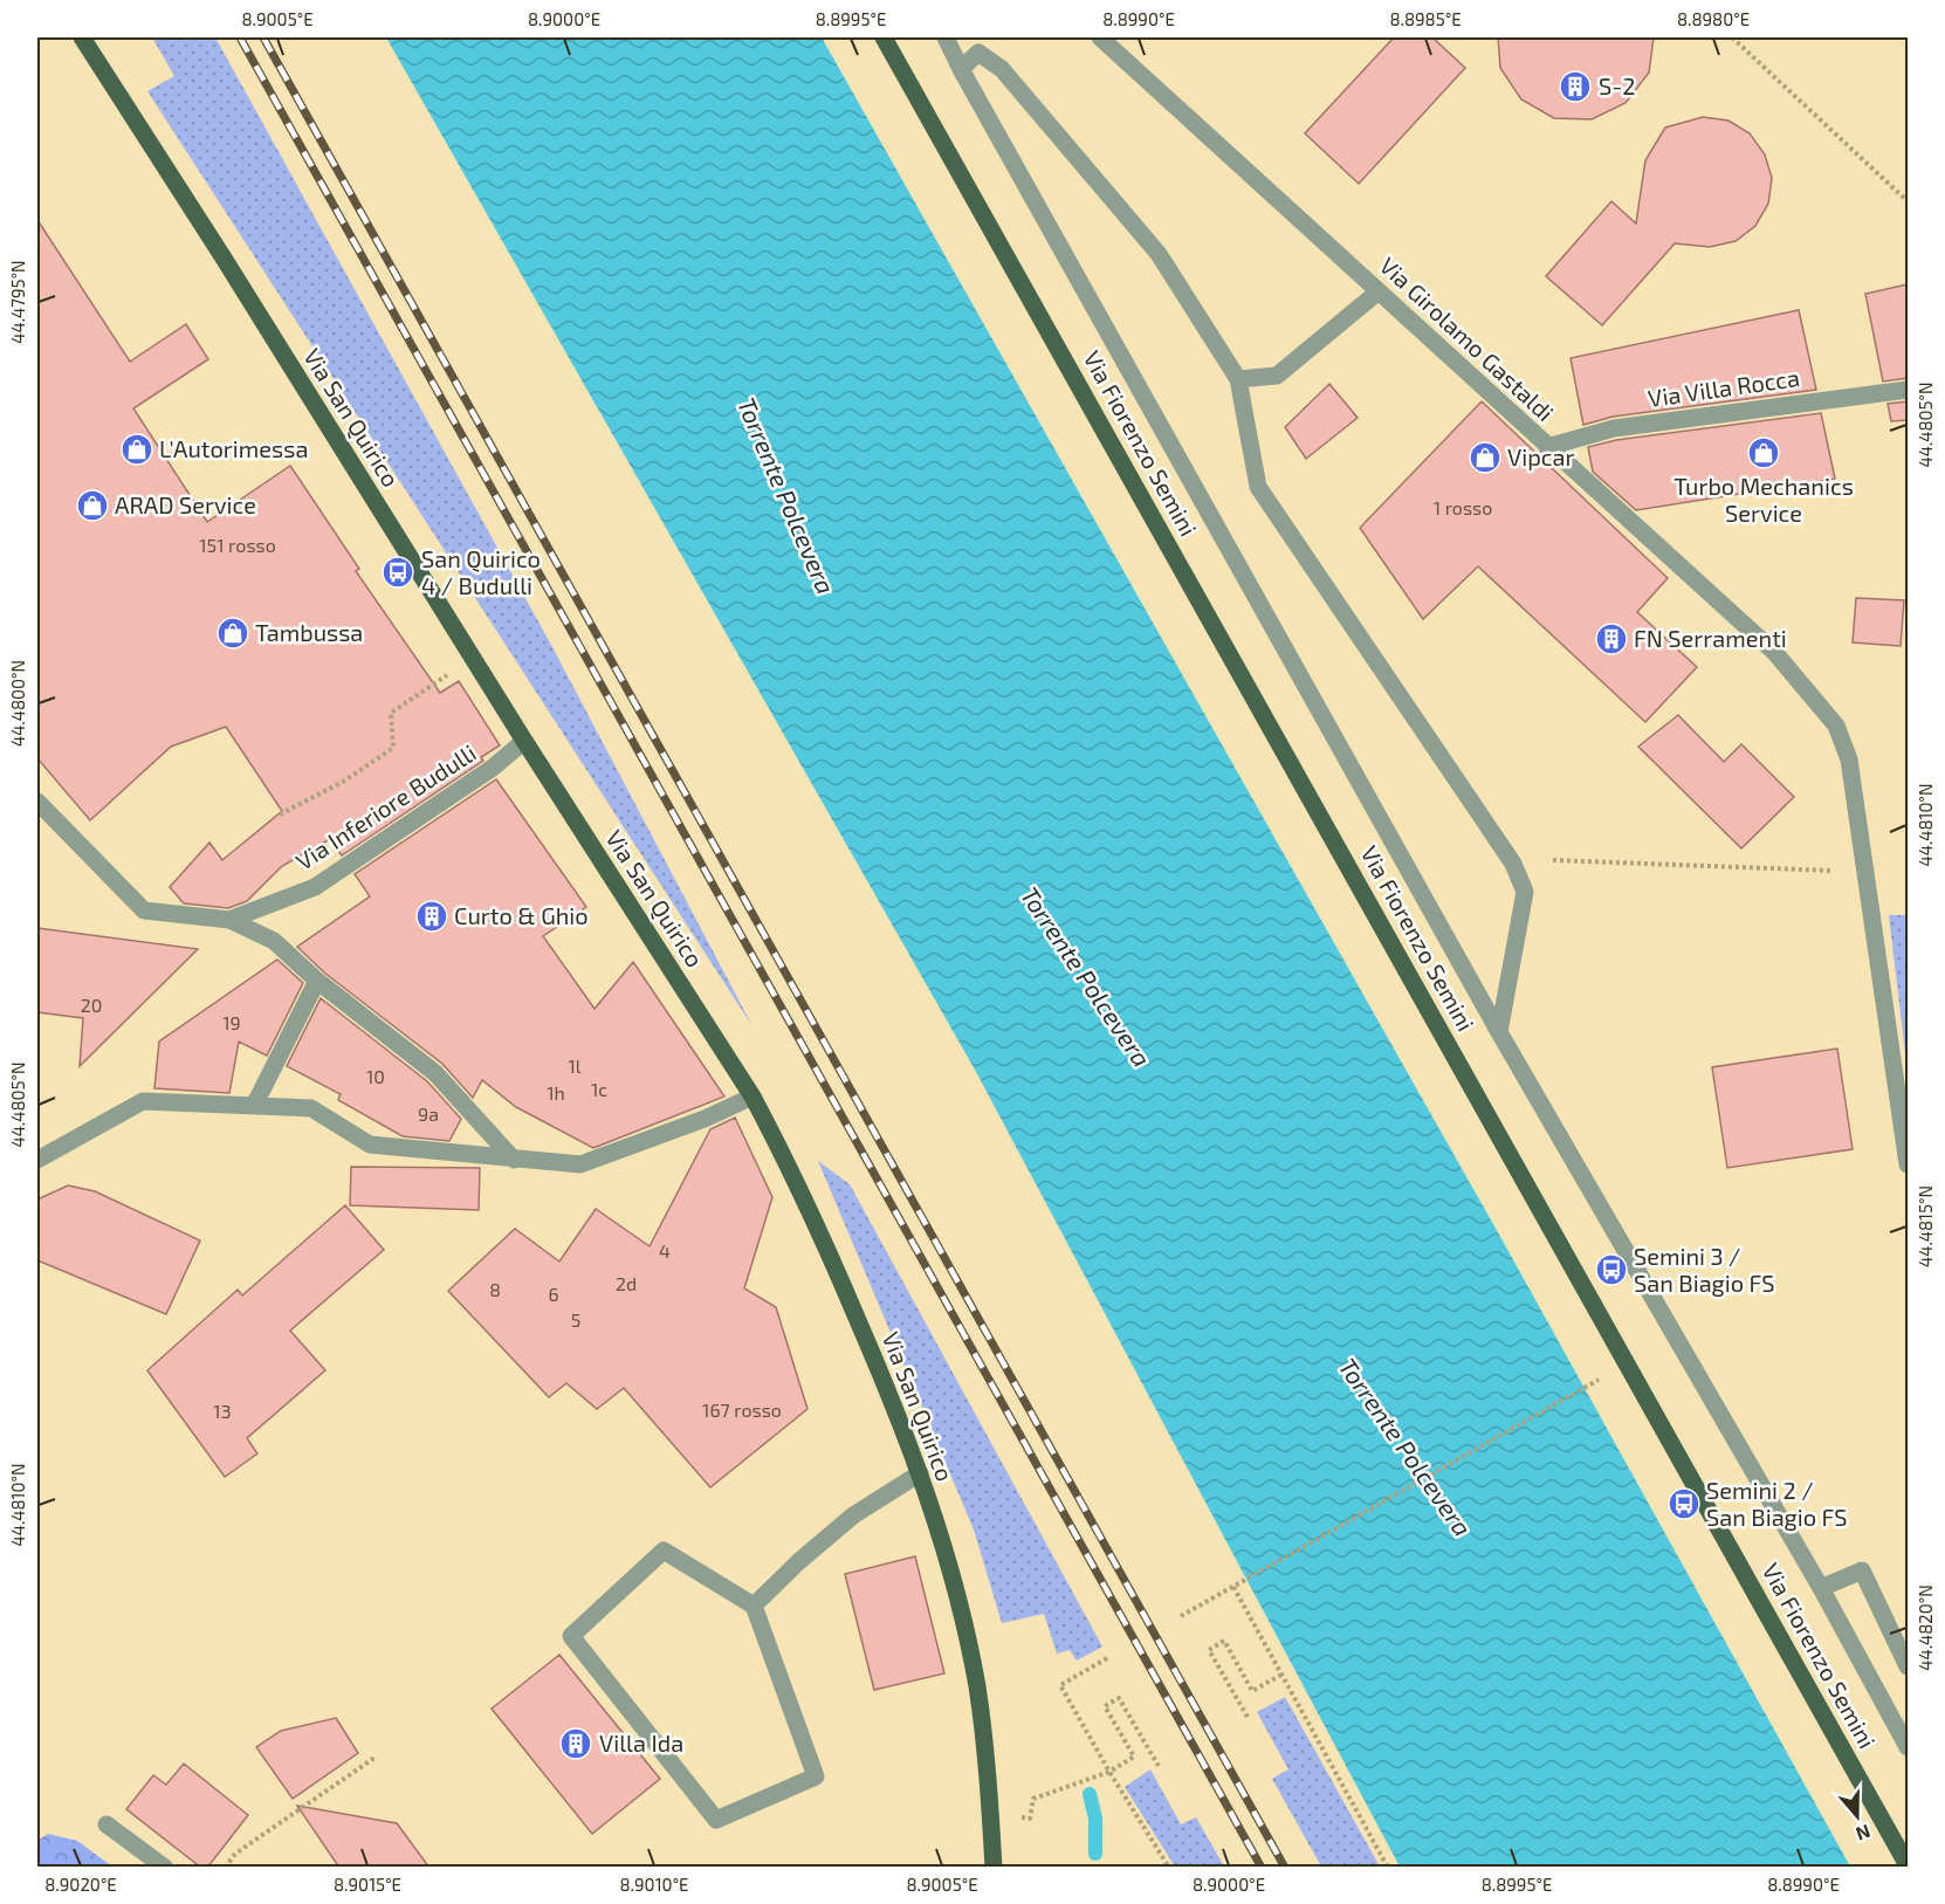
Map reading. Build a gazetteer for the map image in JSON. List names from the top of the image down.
{
  "streets": {
    "main road": ["Via San Quirico", "Via Fiorenzo Semini"],
    "street": ["Via Girolamo Gastaldi", "Via Villa Rocca", "Via Inferiore Budulli"]
  },
  "crossings": [
    ["Via Girolamo Gastaldi", "Via Villa Rocca"],
    ["Via San Quirico", "Via Inferiore Budulli"]
  ],
  "water": ["Torrente Polcevera"],
  "places": {
    "building": [
      "S-2",
      "FN Serramenti",
      "Curto & Ghio",
      "Villa Ida"
    ],
    "shop": [
      "L'Autorimessa",
      "Turbo Mechanics Service",
      "Vipcar",
      "ARAD Service",
      "Tambussa"
    ],
    "bus stop": ["San Quirico 4 / Budulli", "Semini 3 / San Biagio FS", "Semini 2 / San Biagio FS"]
  },
  "house_numbers": [
    "1 rosso",
    "151 rosso",
    "20",
    "19",
    "1l",
    "10",
    "1c",
    "1h",
    "9a",
    "4",
    "2d",
    "8",
    "6",
    "5",
    "167 rosso",
    "13"
  ],
  "north": "bottom",
  "coordinates": [
    "8.9005°E",
    "8.9000°E",
    "8.8995°E",
    "8.8990°E",
    "8.8985°E",
    "8.8980°E",
    "44.4795°N",
    "44.4805°N",
    "44.4800°N",
    "44.4810°N",
    "44.4815°N",
    "44.4820°N",
    "8.9020°E",
    "8.9015°E",
    "8.9010°E"
  ]
}
